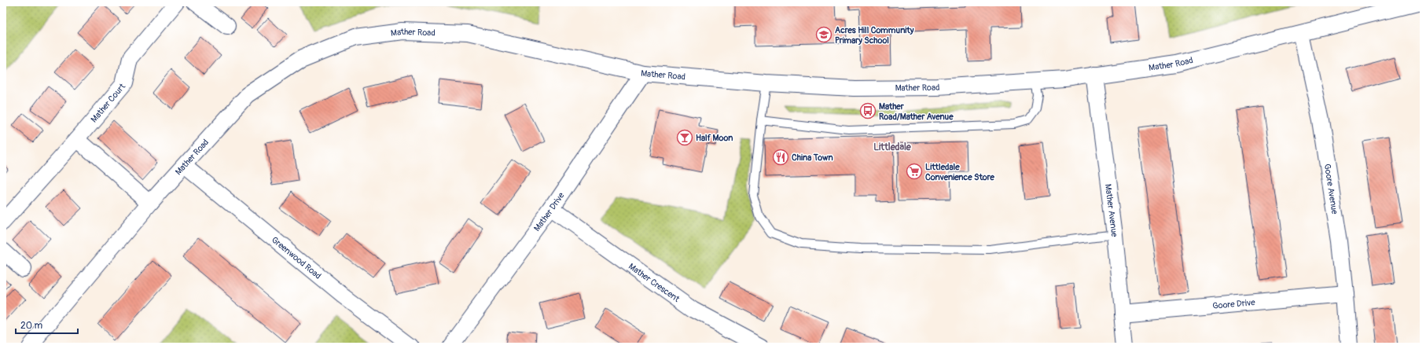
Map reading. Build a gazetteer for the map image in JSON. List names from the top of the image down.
{
  "streets": {
    "street": [
      "Mather Road",
      "Mather Court",
      "Goore Avenue",
      "Mather Avenue",
      "Mather Drive",
      "Greenwood Road",
      "Mather Crescent",
      "Goore Drive"
    ]
  },
  "crossings": [
    ["Mather Road", "Goore Avenue"],
    ["Mather Road", "Mather Avenue"],
    ["Mather Road", "Mather Drive"],
    ["Mather Road", "Greenwood Road"],
    ["Goore Avenue", "Goore Drive"],
    ["Mather Avenue", "Goore Drive"],
    ["Mather Drive", "Mather Crescent"]
  ],
  "districts": ["Littledale"],
  "places": {
    "school or university": ["Acres Hill Community Primary School"],
    "bus stop": ["Mather Road/Mather Avenue"],
    "bar": ["Half Moon"],
    "restaurant": ["China Town"],
    "supermarket": ["Littledale Convenience Store"]
  },
  "scale_bar": "20 m"
}
